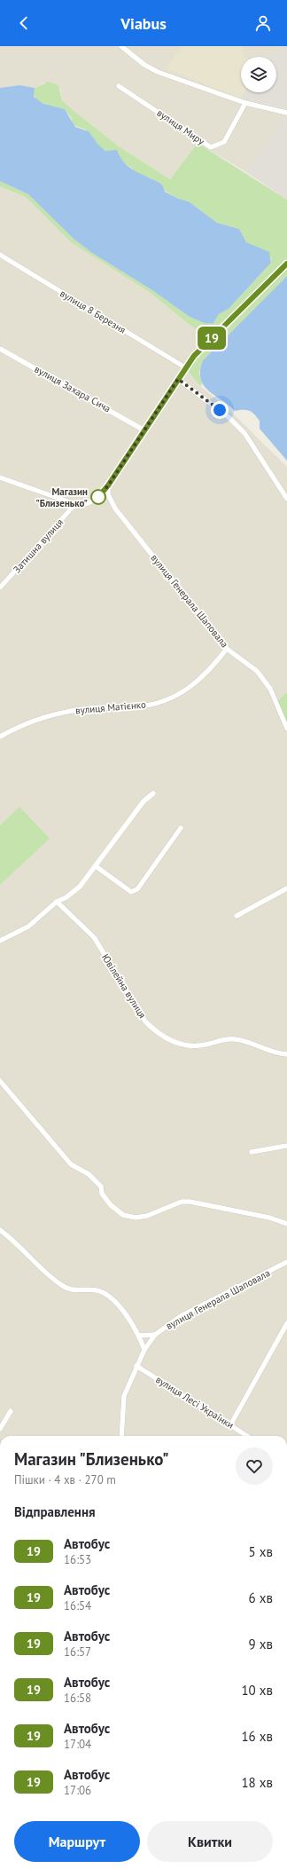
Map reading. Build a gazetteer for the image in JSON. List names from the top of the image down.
{
  "streets": {
    "street": [
      "вулиця Миру",
      "вулиця 8 Березня",
      "вулиця Захара Сича",
      "Затишна вулиця",
      "вулиця Генерала Шаповала",
      "вулиця Матієнко",
      "Ювілейна вулиця",
      "вулиця Лесі Українки"
    ]
  },
  "crossings": [
    ["вулиця Генерала Шаповала", "вулиця Матієнко"],
    ["вулиця Генерала Шаповала", "вулиця Лесі Українки"]
  ],
  "places": ["Магазин \"Близенько\""],
  "lines": ["bus line 19"],
  "page": {
    "header": "Viabus",
    "on_map": "19",
    "heading": [
      ["Магазин \"Близенько\"", "Пішки · 4 хв · 270 m"],
      "Відправлення"
    ],
    "list": [
      {
        "mark": "19",
        "name": "Автобус",
        "note": "16:53",
        "value": "5 хв"
      },
      {
        "mark": "19",
        "name": "Автобус",
        "note": "16:54",
        "value": "6 хв"
      },
      {
        "mark": "19",
        "name": "Автобус",
        "note": "16:57",
        "value": "9 хв"
      },
      {
        "mark": "19",
        "name": "Автобус",
        "note": "16:58",
        "value": "10 хв"
      },
      {
        "mark": "19",
        "name": "Автобус",
        "note": "17:04",
        "value": "16 хв"
      },
      {
        "mark": "19",
        "name": "Автобус",
        "note": "17:06",
        "value": "18 хв"
      }
    ],
    "buttons": ["Маршрут", "Квитки"]
  }
}
